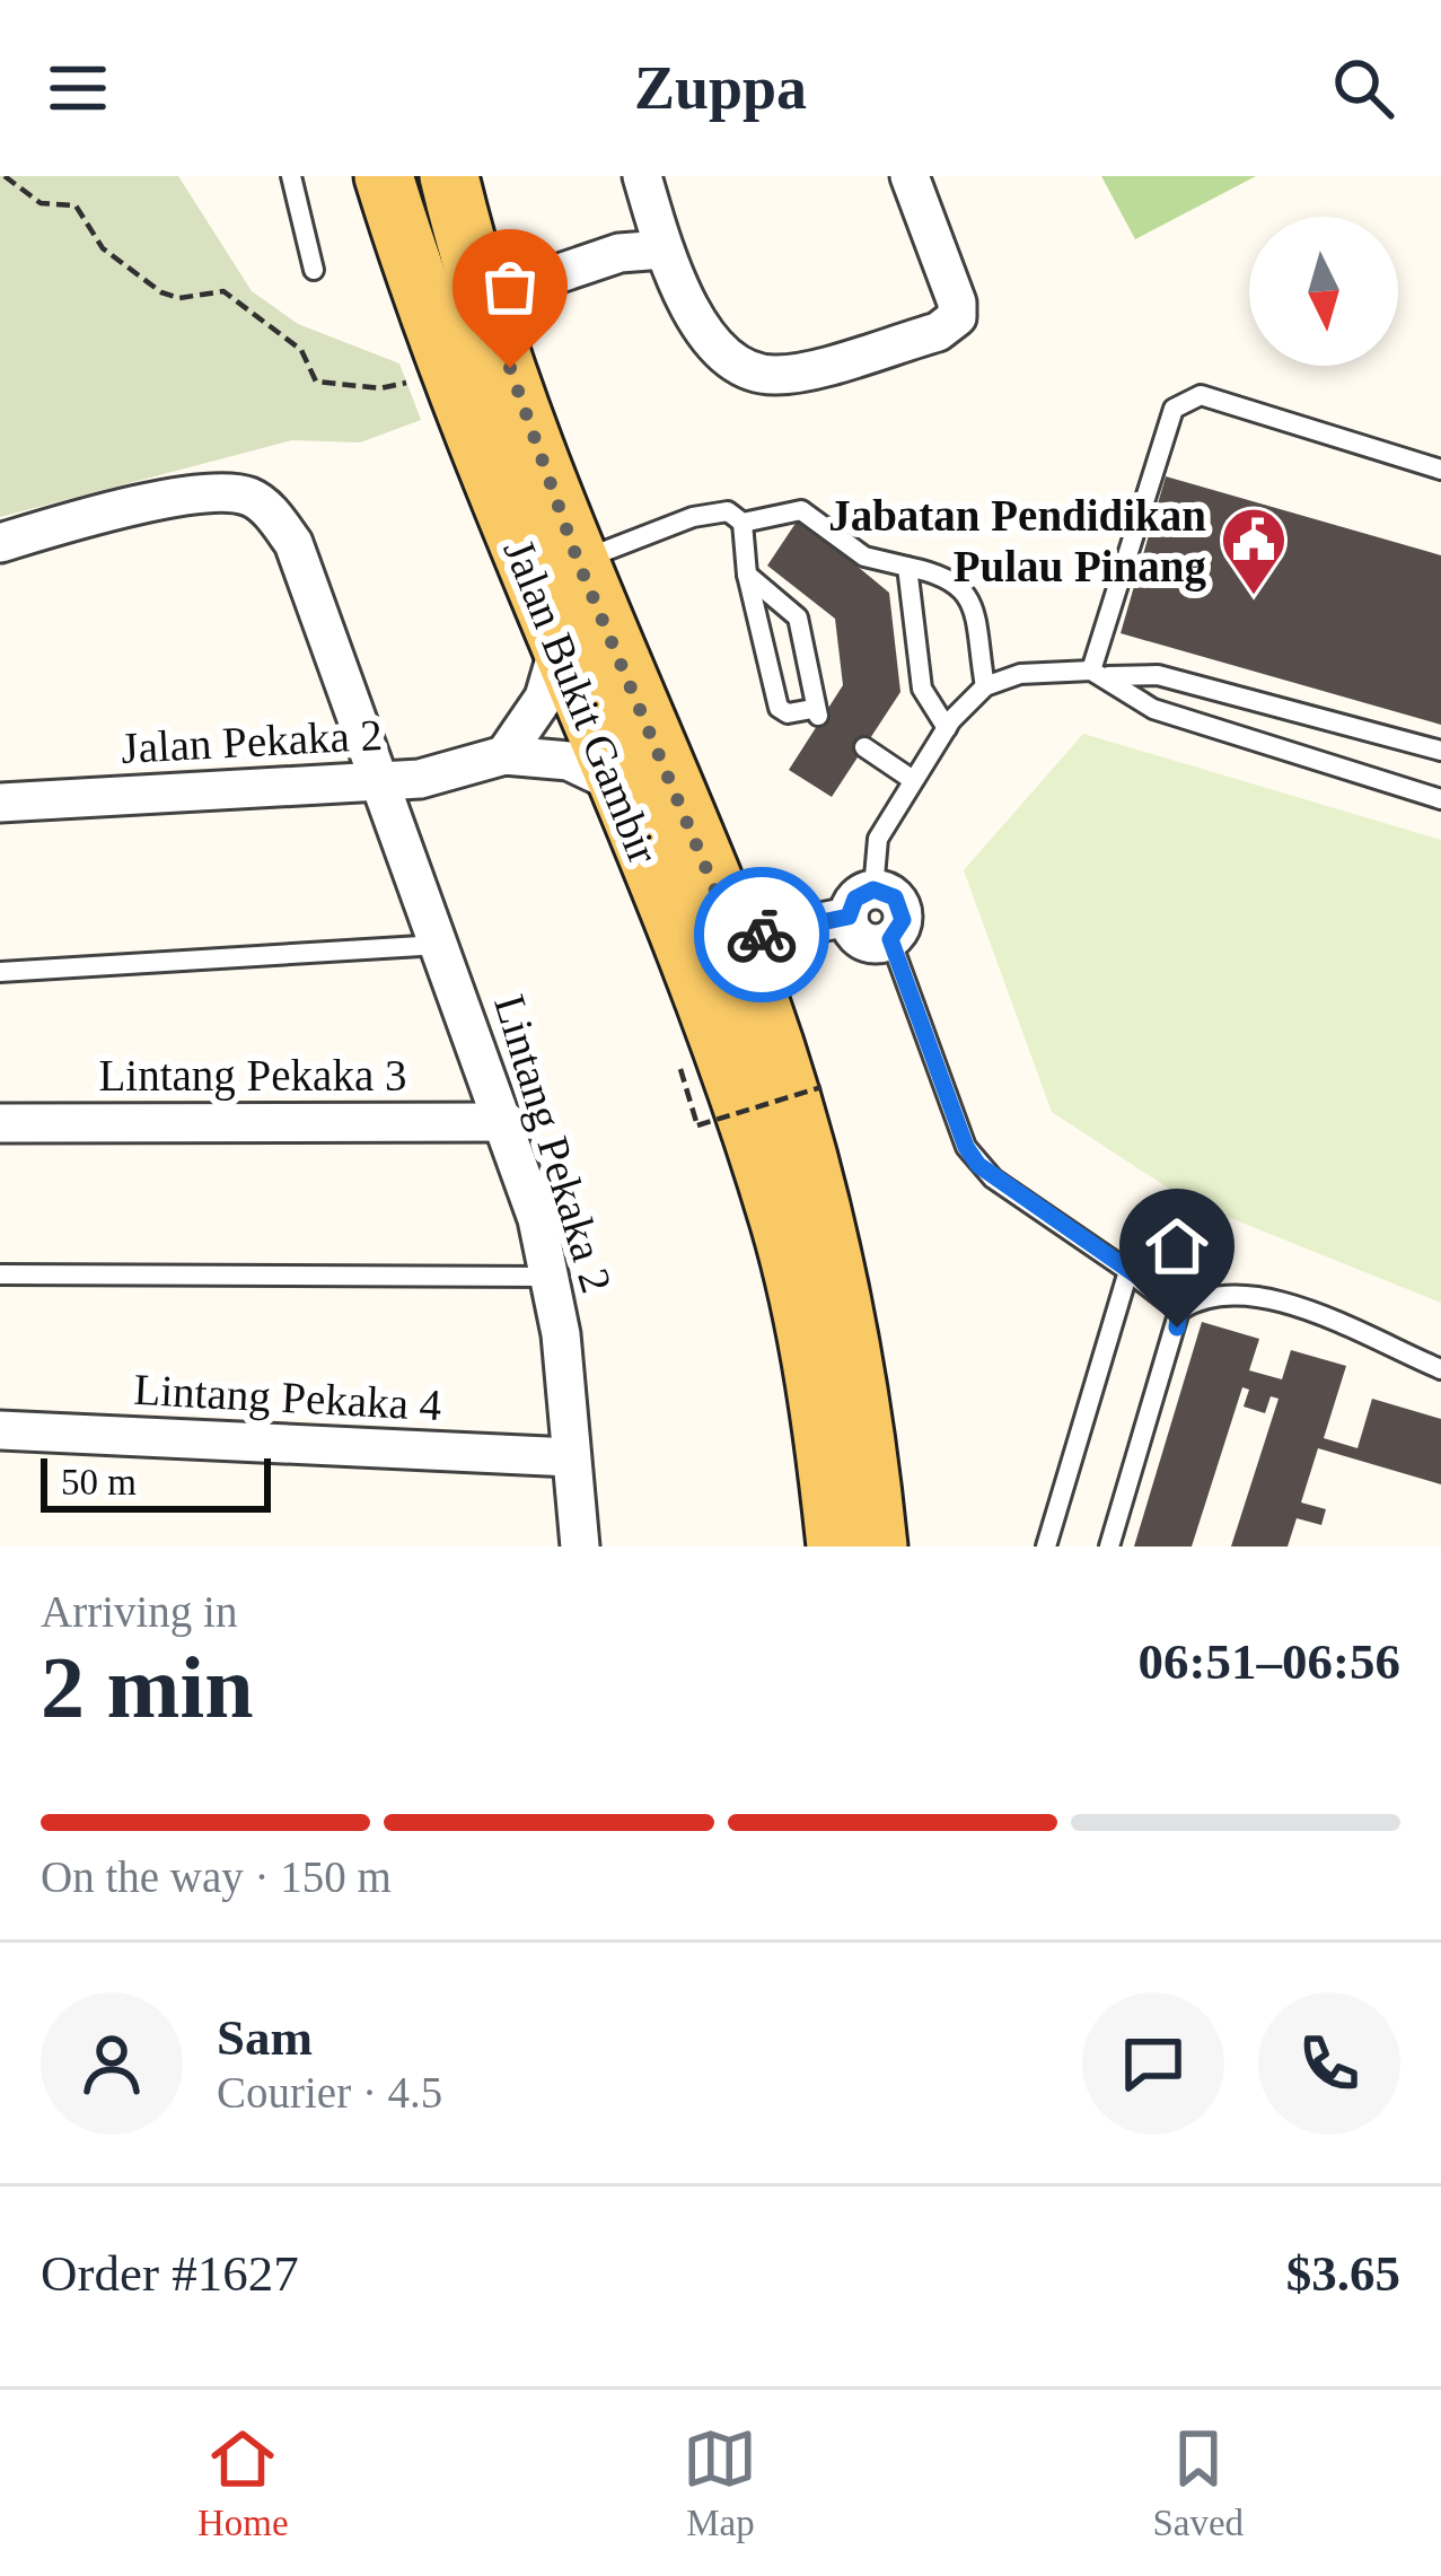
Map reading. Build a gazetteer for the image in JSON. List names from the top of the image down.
{
  "streets": {
    "main road": ["Jalan Bukit Gambir"],
    "street": [
      "Jalan Pekaka 2",
      "Lintang Pekaka 3",
      "Lintang Pekaka 2",
      "Lintang Pekaka 4"
    ]
  },
  "crossings": [
    ["Jalan Bukit Gambir", "Jalan Pekaka 2"],
    ["Jalan Pekaka 2", "Lintang Pekaka 2"],
    ["Lintang Pekaka 3", "Lintang Pekaka 2"],
    ["Lintang Pekaka 2", "Lintang Pekaka 4"]
  ],
  "places": {
    "public building": ["Jabatan Pendidikan Pulau Pinang"]
  },
  "scale_bar": "50 m",
  "north": "bottom",
  "page": {
    "header": "Zuppa",
    "scale": "50 m",
    "heading": ["2 min", "Arriving in", "06:51–06:56"],
    "panel": [
      "Sam",
      "Courier · 4.5",
      "Order #1627",
      "$3.65"
    ],
    "bar": "On the way · 150 m",
    "tabs": ["Home", "Map", "Saved"]
  }
}
